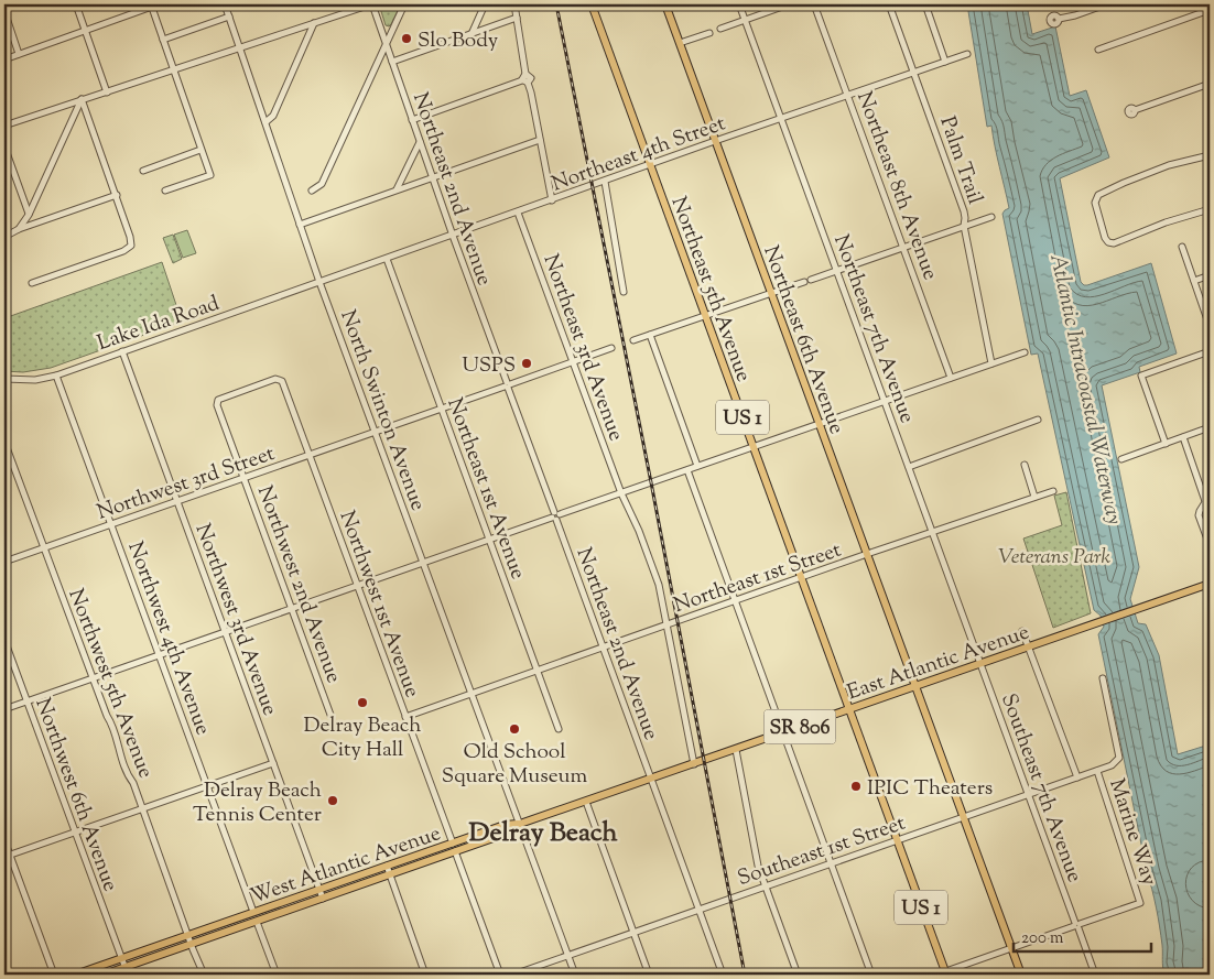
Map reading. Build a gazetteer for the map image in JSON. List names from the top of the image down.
{
  "streets": {
    "main road": [
      "Northeast 5th Avenue",
      "Northeast 6th Avenue",
      "US 1",
      "East Atlantic Avenue",
      "SR 806",
      "West Atlantic Avenue"
    ],
    "street": [
      "Northeast 4th Street",
      "Palm Trail",
      "Northeast 8th Avenue",
      "Northeast 2nd Avenue",
      "Lake Ida Road",
      "Northeast 7th Avenue",
      "Northeast 3rd Avenue",
      "North Swinton Avenue",
      "Northwest 3rd Street",
      "Northeast 1st Avenue",
      "Northeast 1st Street",
      "Northwest 2nd Avenue",
      "Northwest 1st Avenue",
      "Northwest 3rd Avenue",
      "Northwest 4th Avenue",
      "Northwest 5th Avenue",
      "Southeast 7th Avenue",
      "Northwest 6th Avenue",
      "Marine Way",
      "Southeast 1st Street"
    ]
  },
  "crossings": [
    ["Northeast 4th Street", "Palm Trail"],
    ["Northeast 4th Street", "Northeast 8th Avenue"],
    ["Northeast 4th Street", "Northeast 2nd Avenue"],
    ["Northeast 4th Street", "Northeast 5th Avenue"],
    ["Northeast 4th Street", "Lake Ida Road"],
    ["Northeast 4th Street", "Northeast 7th Avenue"],
    ["Northeast 4th Street", "Northeast 6th Avenue"],
    ["Northeast 4th Street", "Northeast 3rd Avenue"],
    ["Northeast 4th Street", "North Swinton Avenue"],
    ["Northeast 4th Street", "Northeast 1st Avenue"],
    ["Northeast 2nd Avenue", "Northwest 3rd Street"],
    ["Northeast 2nd Avenue", "Northeast 1st Street"],
    ["Northeast 2nd Avenue", "East Atlantic Avenue"],
    ["Northeast 2nd Avenue", "Southeast 1st Street"],
    ["Northeast 5th Avenue", "US 1"],
    ["Northeast 5th Avenue", "Northeast 1st Street"],
    ["Northeast 5th Avenue", "East Atlantic Avenue"],
    ["Lake Ida Road", "North Swinton Avenue"],
    ["Lake Ida Road", "Northwest 3rd Avenue"],
    ["Lake Ida Road", "Northwest 4th Avenue"],
    ["Northeast 7th Avenue", "Northeast 1st Street"],
    ["Northeast 7th Avenue", "East Atlantic Avenue"],
    ["Northeast 7th Avenue", "Southeast 7th Avenue"],
    ["Northeast 6th Avenue", "Northeast 1st Street"],
    ["Northeast 6th Avenue", "East Atlantic Avenue"],
    ["Northeast 6th Avenue", "Southeast 1st Street"],
    ["Northeast 3rd Avenue", "Northwest 3rd Street"],
    ["Northeast 3rd Avenue", "Northeast 1st Street"],
    ["Northeast 3rd Avenue", "East Atlantic Avenue"],
    ["North Swinton Avenue", "Northwest 3rd Street"],
    ["North Swinton Avenue", "Northeast 1st Street"],
    ["North Swinton Avenue", "East Atlantic Avenue"],
    ["North Swinton Avenue", "Southeast 1st Street"],
    ["North Swinton Avenue", "West Atlantic Avenue"],
    ["US 1", "East Atlantic Avenue"],
    ["US 1", "Southeast 1st Street"],
    ["Northwest 3rd Street", "Northeast 1st Avenue"],
    ["Northwest 3rd Street", "Northwest 2nd Avenue"],
    ["Northwest 3rd Street", "Northwest 1st Avenue"],
    ["Northwest 3rd Street", "Northwest 3rd Avenue"],
    ["Northwest 3rd Street", "Northwest 4th Avenue"],
    ["Northwest 3rd Street", "Northwest 5th Avenue"],
    ["Northeast 1st Avenue", "Northeast 1st Street"],
    ["Northeast 1st Street", "Northwest 1st Avenue"],
    ["Northwest 2nd Avenue", "Northwest 1st Avenue"],
    ["Northwest 1st Avenue", "West Atlantic Avenue"],
    ["Northwest 3rd Avenue", "West Atlantic Avenue"],
    ["Northwest 4th Avenue", "West Atlantic Avenue"],
    ["East Atlantic Avenue", "Southeast 7th Avenue"],
    ["East Atlantic Avenue", "West Atlantic Avenue"],
    ["Northwest 5th Avenue", "West Atlantic Avenue"],
    ["Southeast 7th Avenue", "Marine Way"],
    ["Southeast 7th Avenue", "Southeast 1st Street"],
    ["Northwest 6th Avenue", "West Atlantic Avenue"],
    ["Marine Way", "Southeast 1st Street"]
  ],
  "districts": ["Delray Beach"],
  "water": ["Atlantic Intracoastal Waterway"],
  "parks": ["Veterans Park"],
  "places": [
    "Slo Body",
    "USPS",
    "Delray Beach City Hall",
    "Old School Square Museum",
    "IPIC Theaters",
    "Delray Beach Tennis Center"
  ],
  "scale_bar": "200 m"
}
